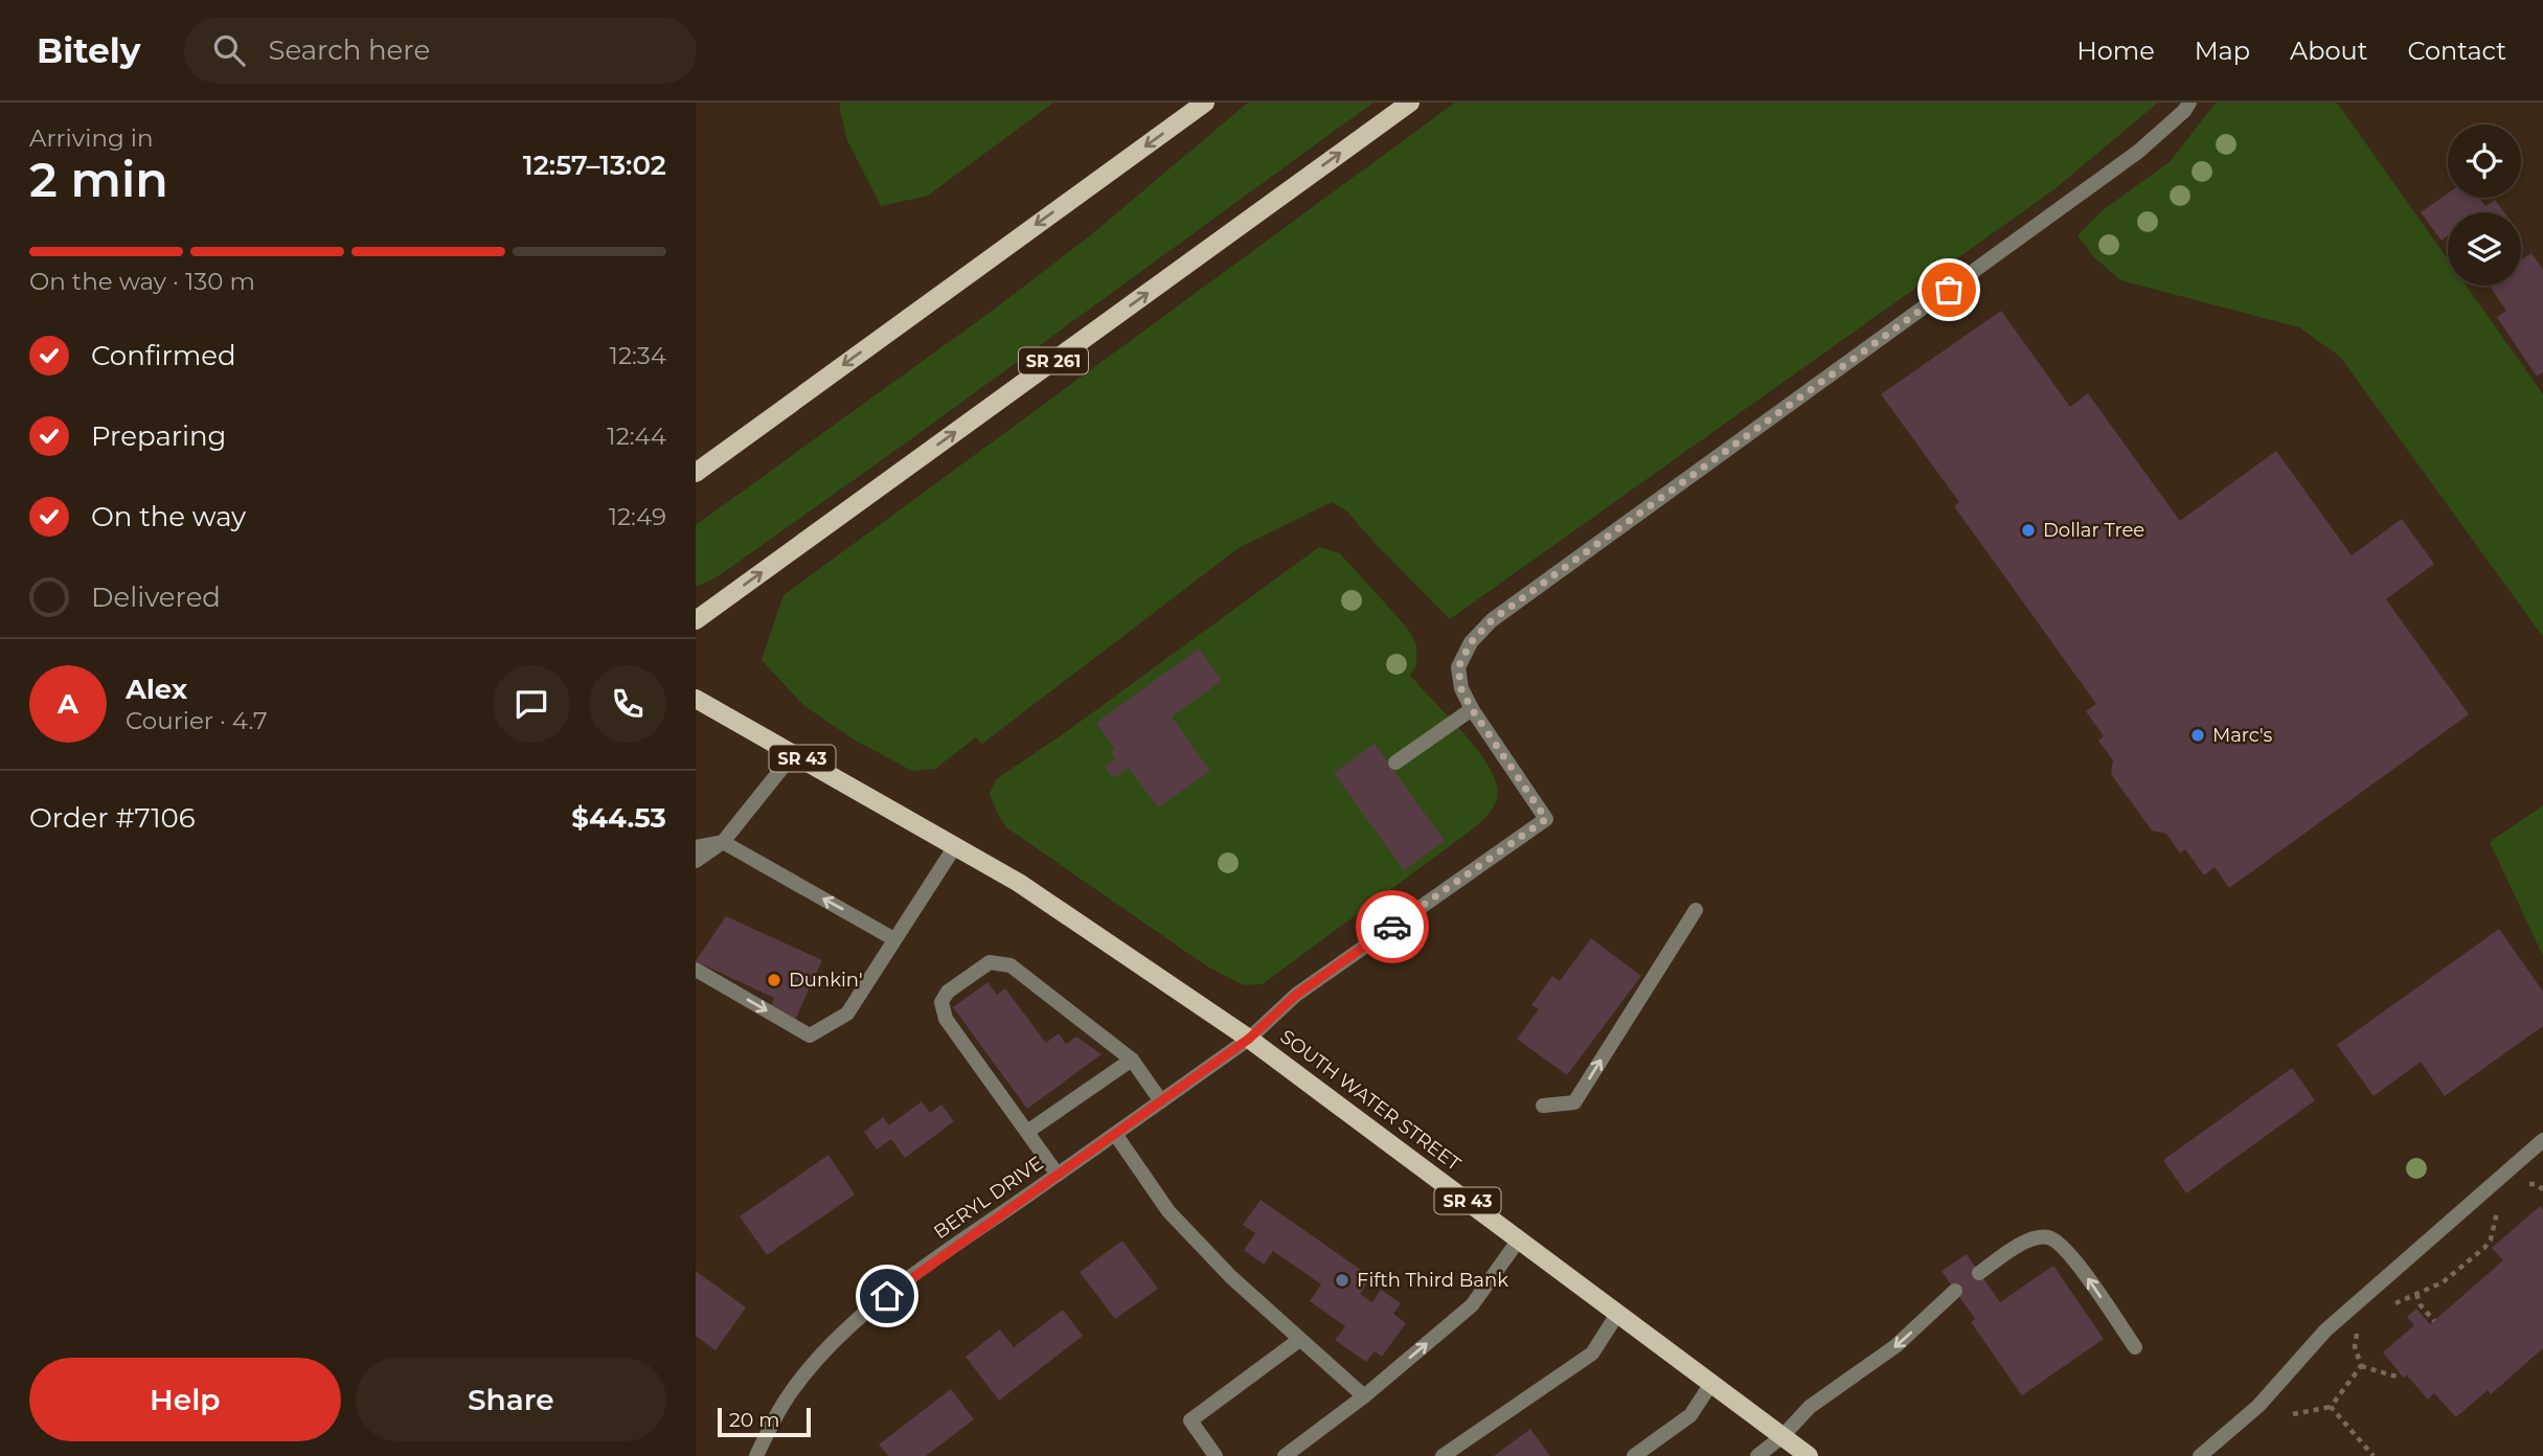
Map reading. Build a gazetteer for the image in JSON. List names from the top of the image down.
{
  "streets": {
    "main road": ["SR 261", "SR 43", "SOUTH WATER STREET"],
    "street": ["BERYL DRIVE"]
  },
  "crossings": [
    ["SOUTH WATER STREET", "BERYL DRIVE"]
  ],
  "places": [
    "Dollar Tree",
    "Marc's",
    "Dunkin'",
    "Fifth Third Bank"
  ],
  "scale_bar": "20 m",
  "page": {
    "header": "Bitely",
    "search": "Search here",
    "nav": [
      "Home",
      "Map",
      "About",
      "Contact"
    ],
    "heading": ["2 min", "Arriving in", "12:57–13:02"],
    "panel": [
      "Alex",
      "Courier · 4.7",
      "Order #7106",
      "$44.53"
    ],
    "bar": "On the way · 130 m",
    "list": [
      ["Confirmed", "12:34"],
      ["Preparing", "12:44"],
      ["On the way", "12:49"],
      "Delivered"
    ],
    "round": "A",
    "buttons": ["Help", "Share"],
    "scale": "20 m"
  }
}
